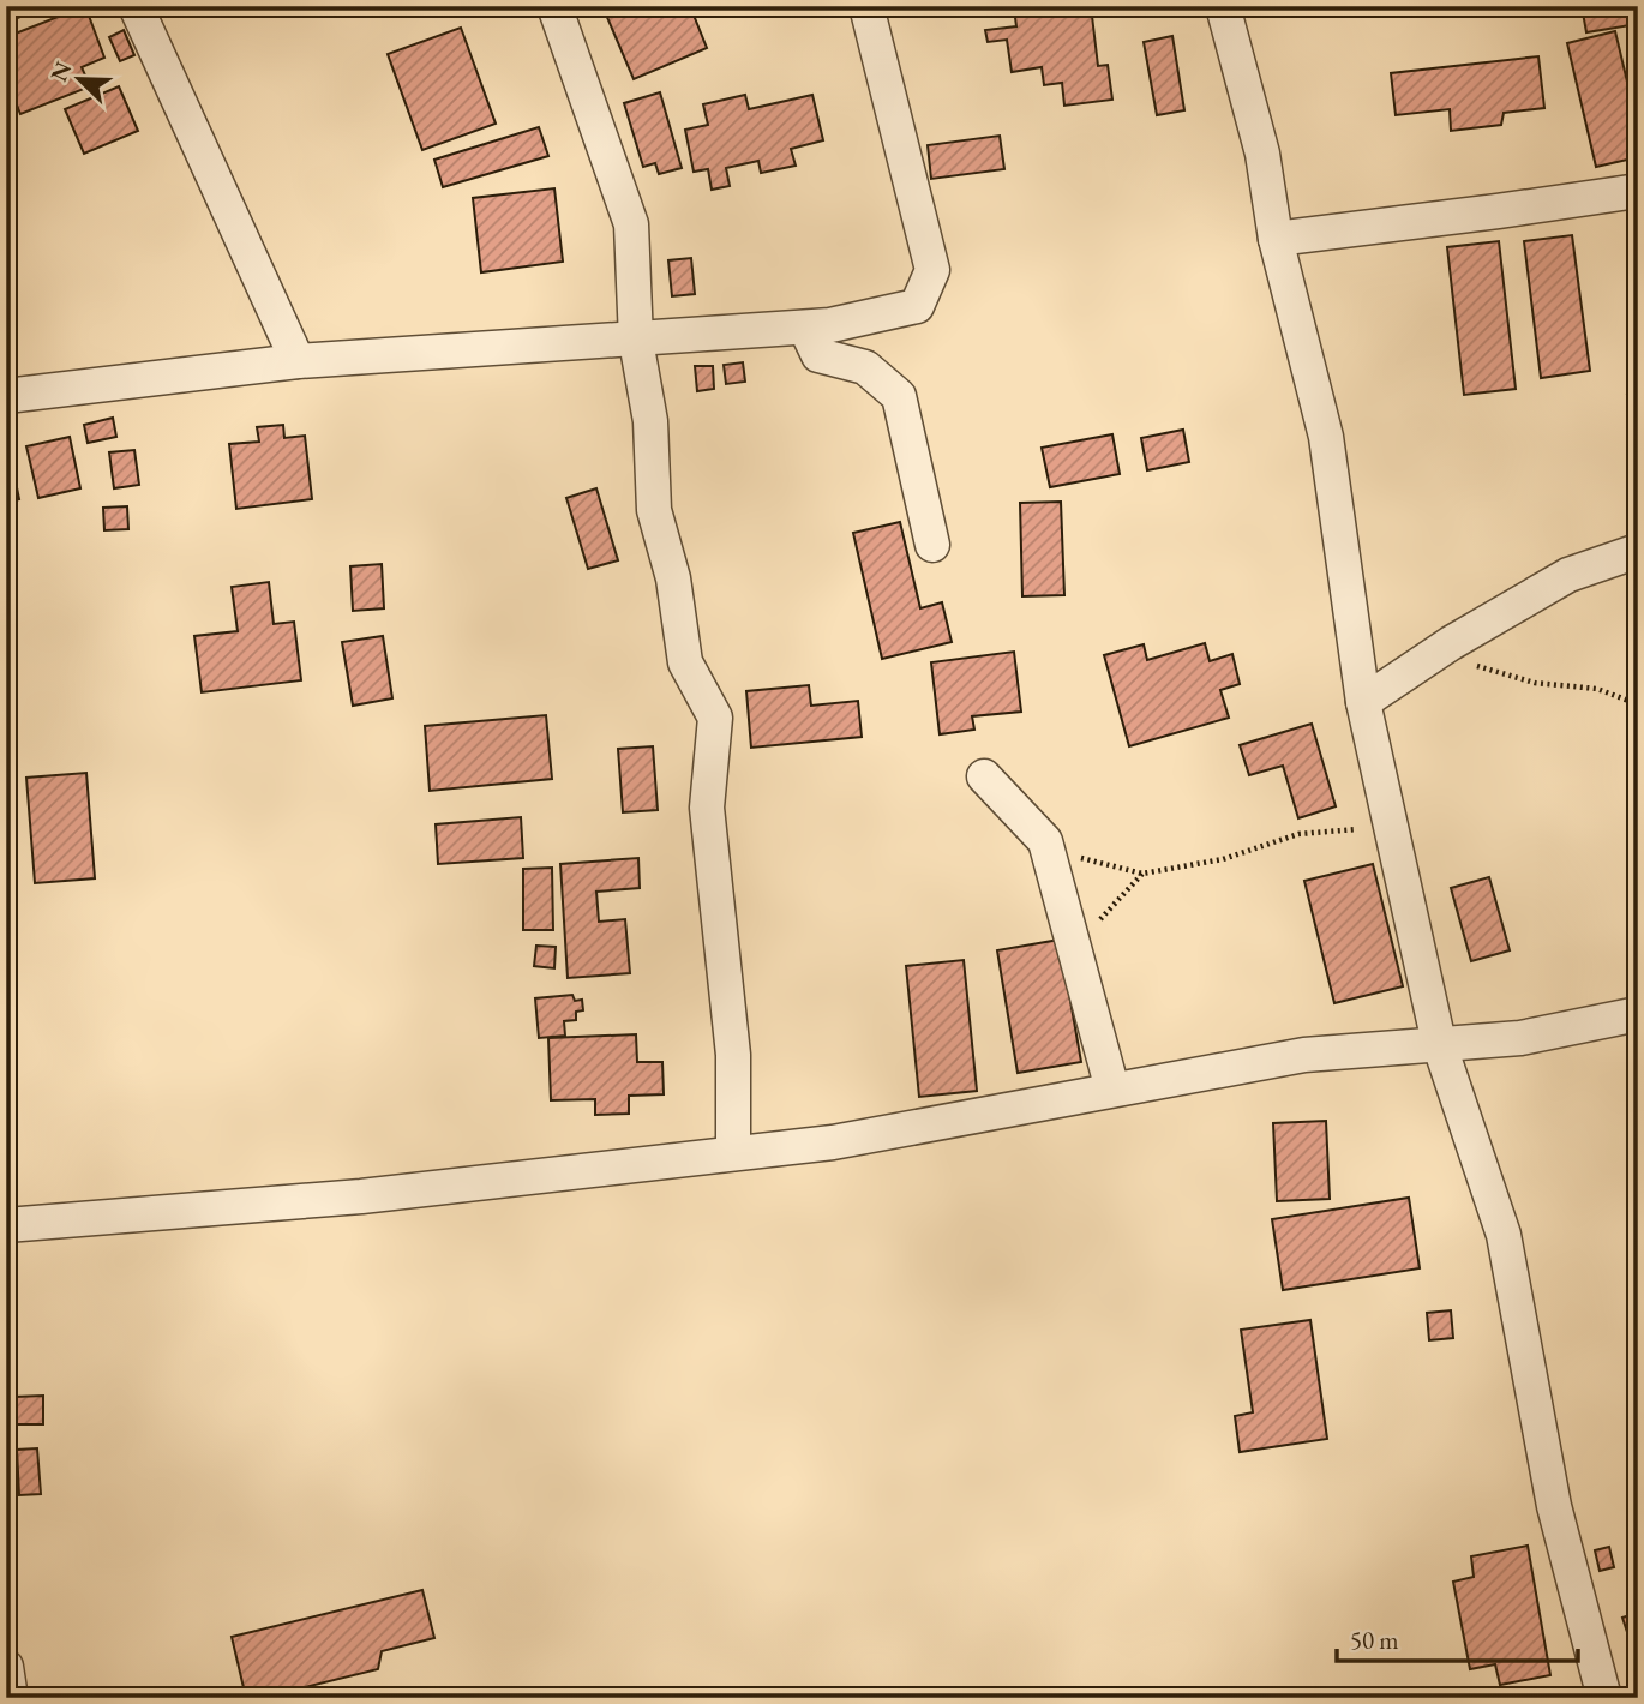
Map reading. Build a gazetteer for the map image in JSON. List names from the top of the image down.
{
  "scale_bar": "50 m",
  "north": "top left"
}
